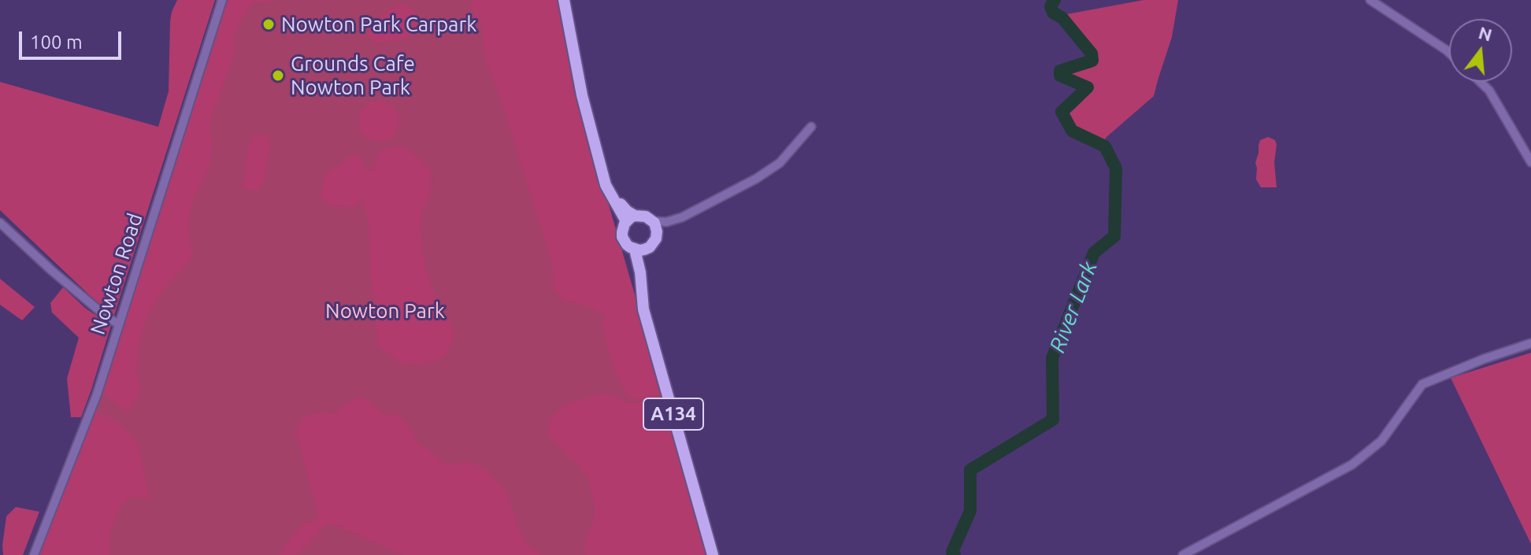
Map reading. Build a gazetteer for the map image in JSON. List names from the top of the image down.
{
  "streets": {
    "highway": ["A134"],
    "street": ["Nowton Road"]
  },
  "water": ["River Lark"],
  "parks": ["Nowton Park"],
  "places": ["Nowton Park Carpark", "Grounds Cafe Nowton Park"],
  "scale_bar": "100 m",
  "north": "top"
}
